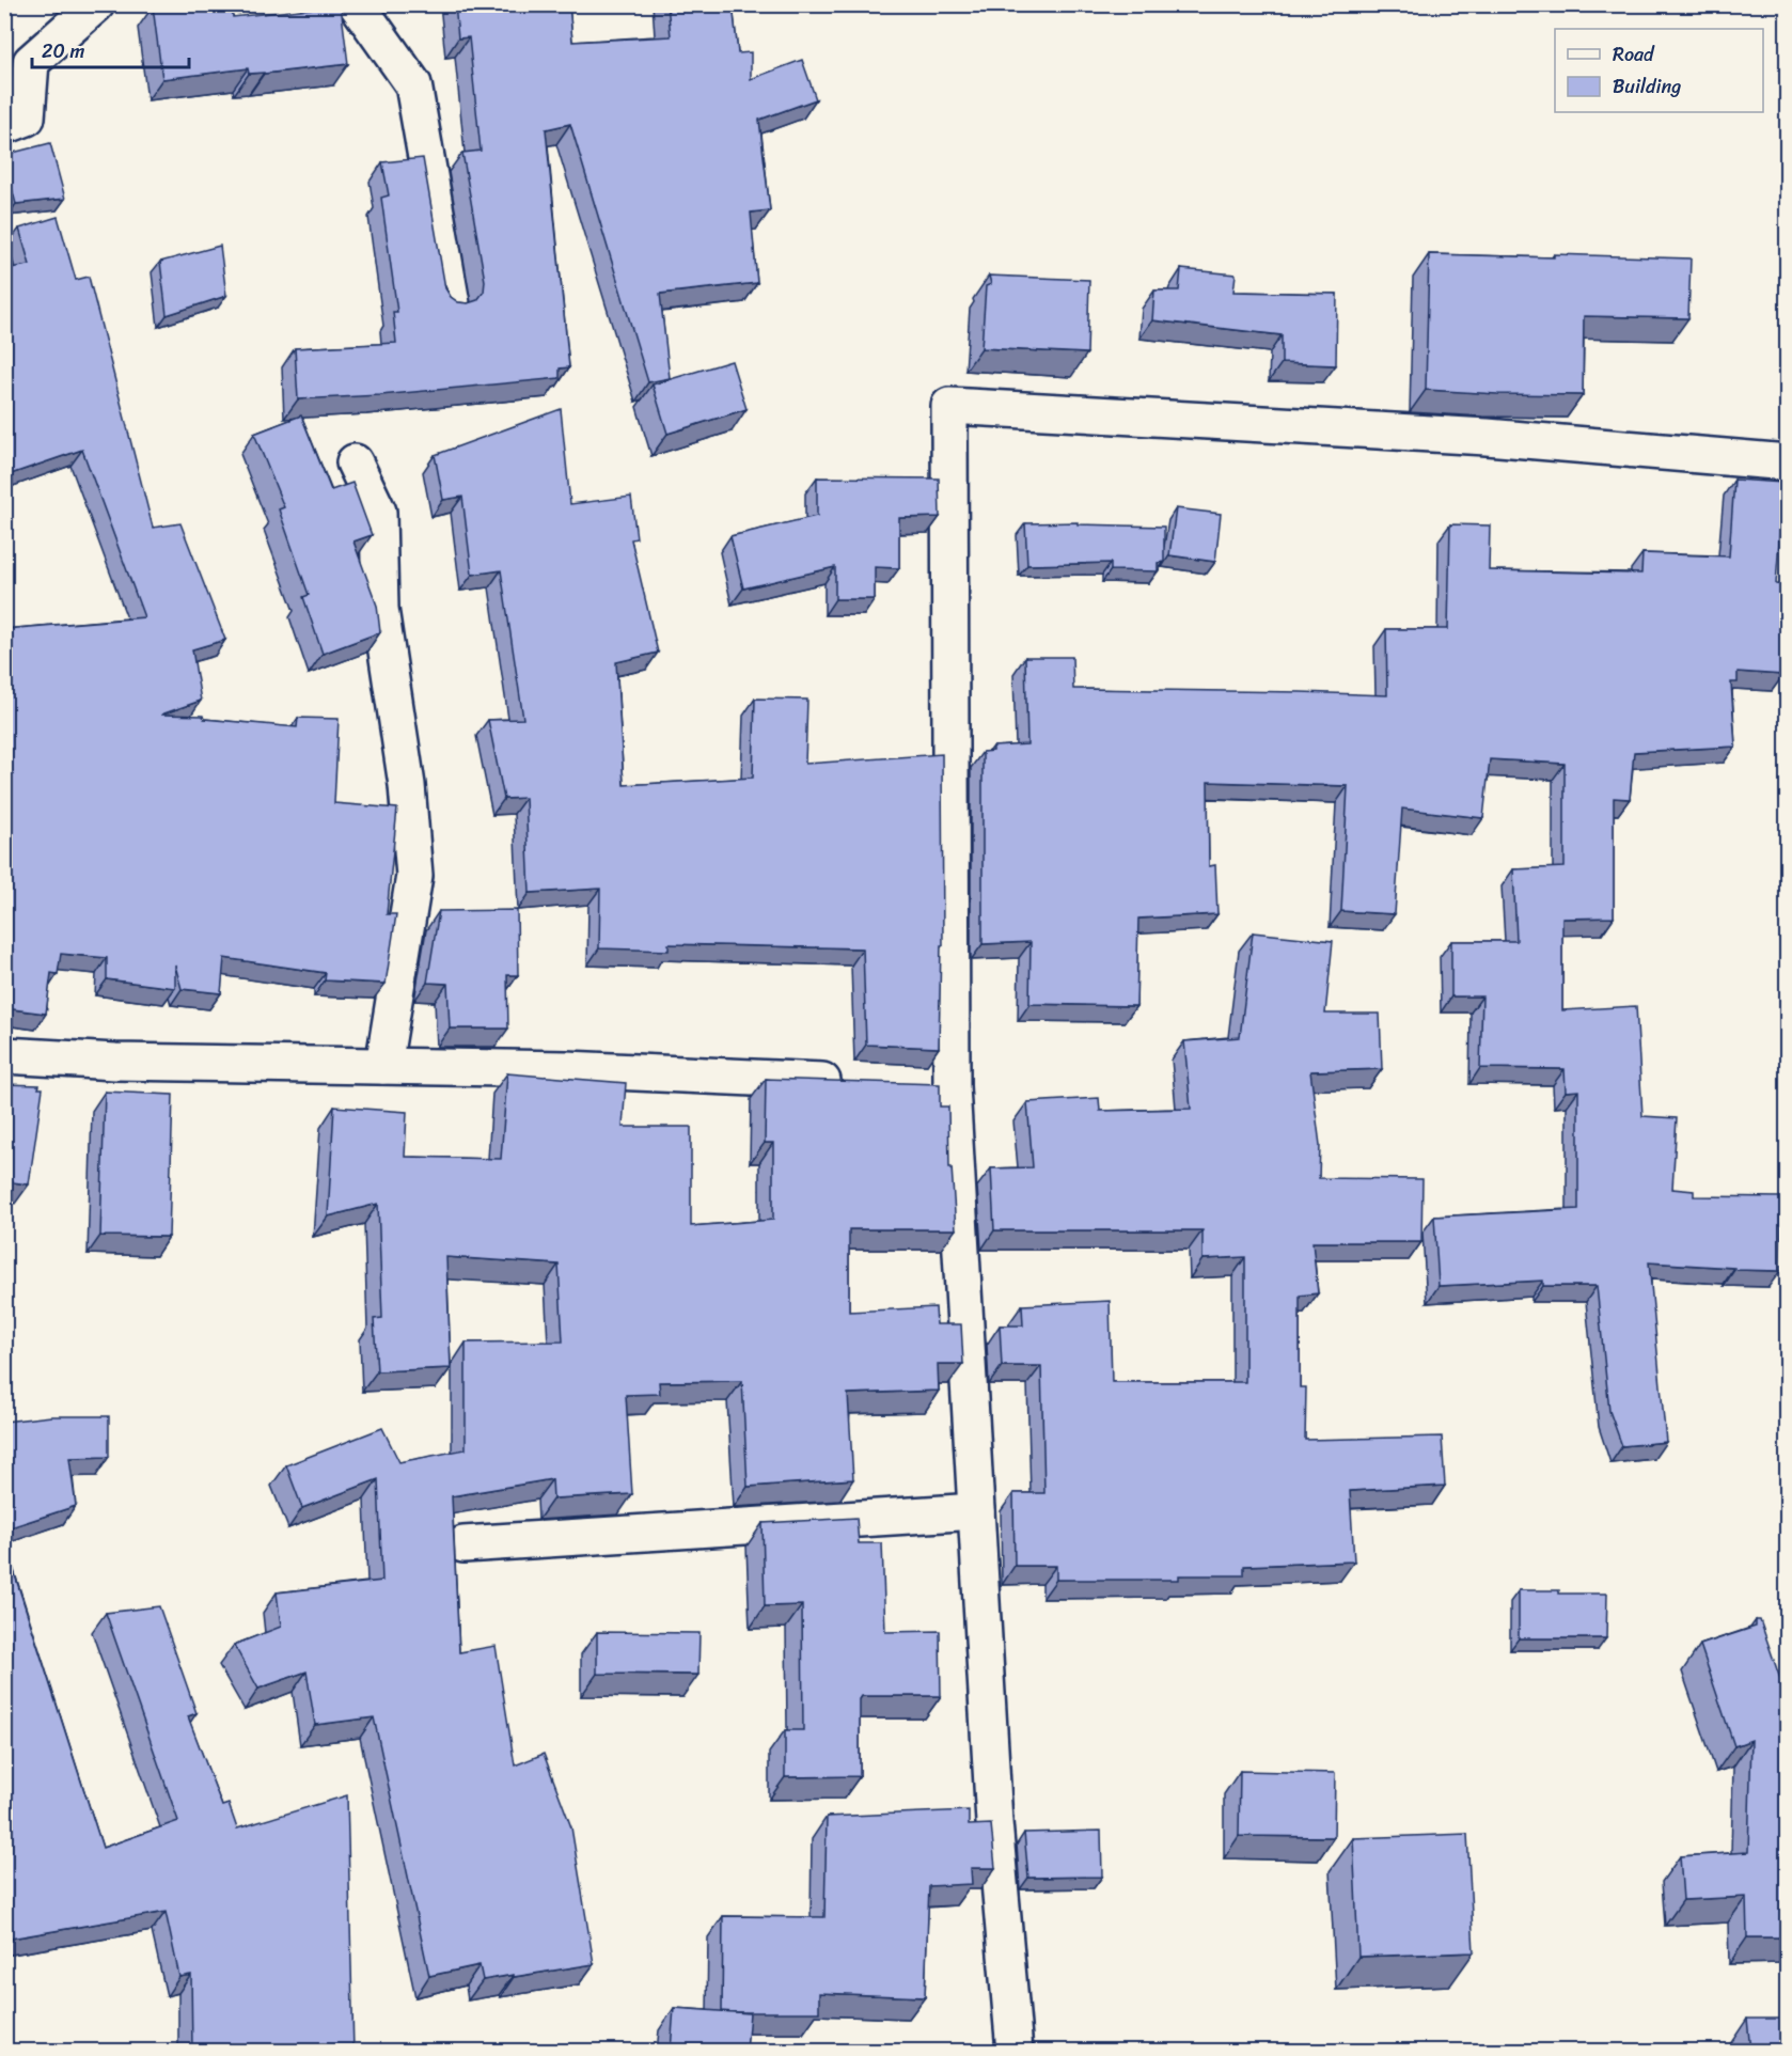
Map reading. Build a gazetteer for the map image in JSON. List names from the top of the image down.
{
  "legend": ["Road", "Building"],
  "scale_bar": "20 m"
}
